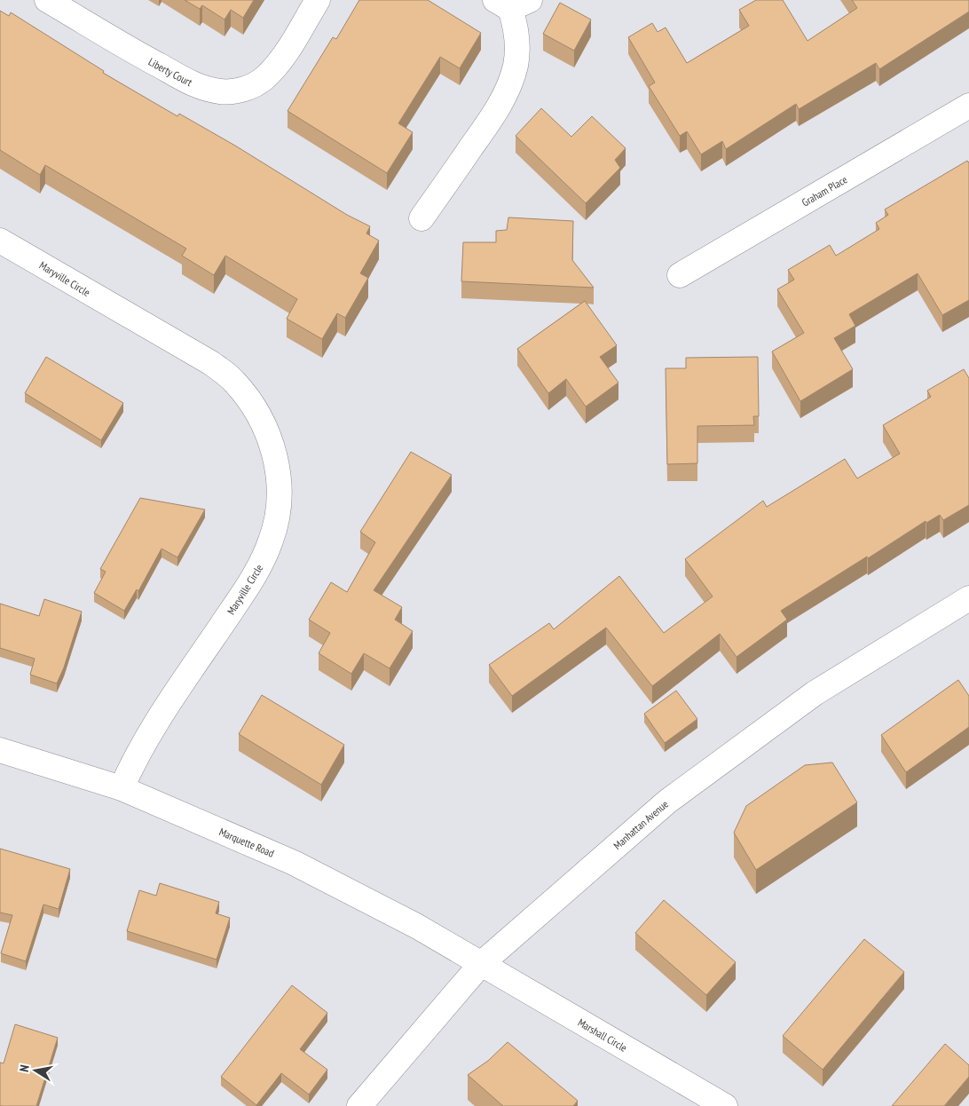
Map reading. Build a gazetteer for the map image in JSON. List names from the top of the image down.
{
  "streets": {
    "street": [
      "Liberty Court",
      "Graham Place",
      "Maryville Circle",
      "Manhattan Avenue",
      "Marquette Road",
      "Marshall Circle"
    ]
  },
  "crossings": [
    ["Maryville Circle", "Marquette Road"],
    ["Manhattan Avenue", "Marquette Road"],
    ["Manhattan Avenue", "Marshall Circle"],
    ["Marquette Road", "Marshall Circle"]
  ],
  "north": "left"
}
